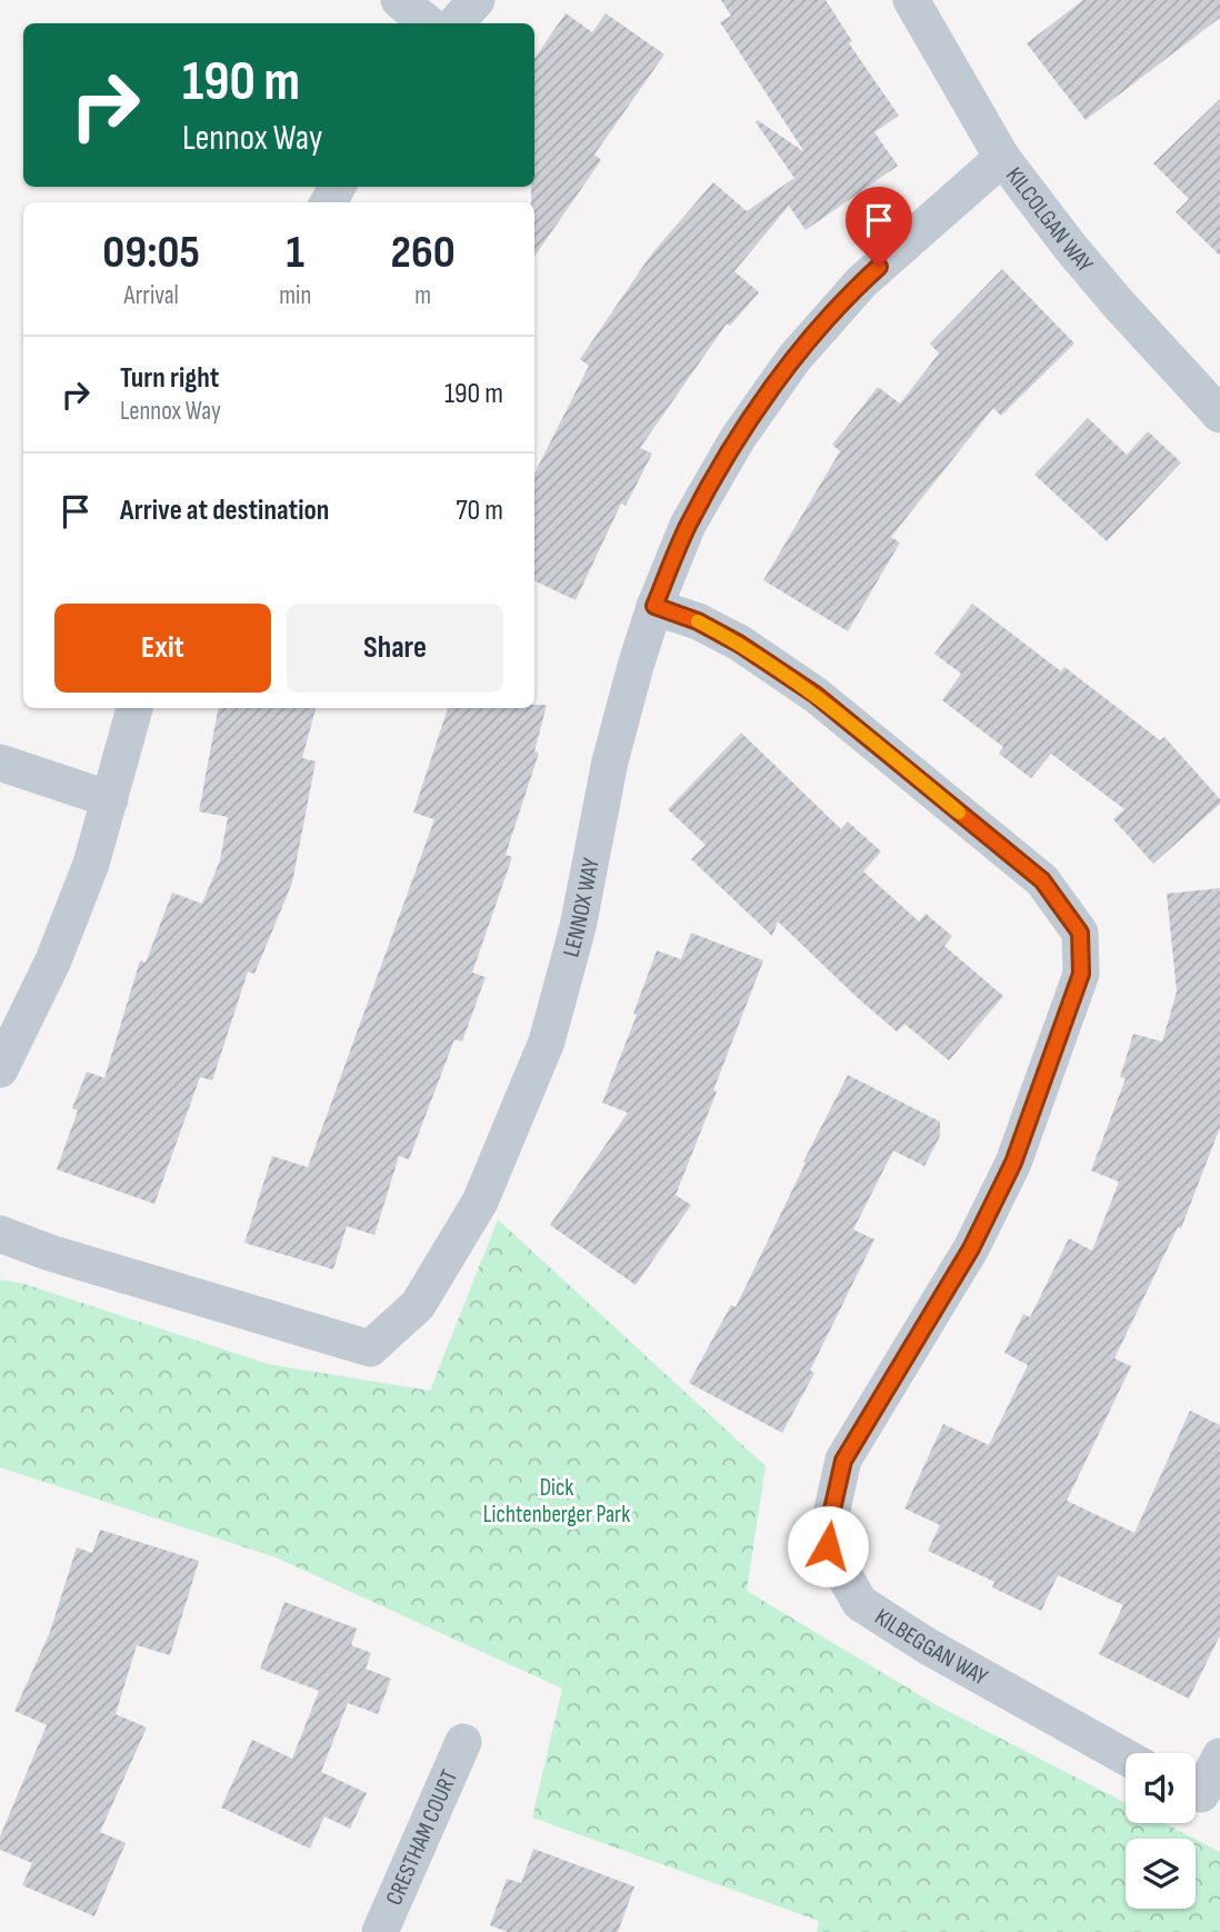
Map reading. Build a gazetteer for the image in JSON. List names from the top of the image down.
{
  "streets": {
    "street": [
      "KILCOLGAN WAY",
      "LENNOX WAY",
      "KILBEGGAN WAY",
      "CRESTHAM COURT"
    ]
  },
  "crossings": [
    ["KILCOLGAN WAY", "LENNOX WAY"],
    ["LENNOX WAY", "KILBEGGAN WAY"]
  ],
  "parks": ["Dick Lichtenberger Park"],
  "page": {
    "turn": ["190 m", "Lennox Way"],
    "eta": [
      "09:05",
      "Arrival",
      "1",
      "min",
      "260",
      "m"
    ],
    "list": [
      {
        "name": "Turn right",
        "note": "Lennox Way",
        "value": "190 m"
      },
      {
        "name": "Arrive at destination",
        "value": "70 m"
      }
    ],
    "buttons": ["Exit", "Share"]
  }
}
